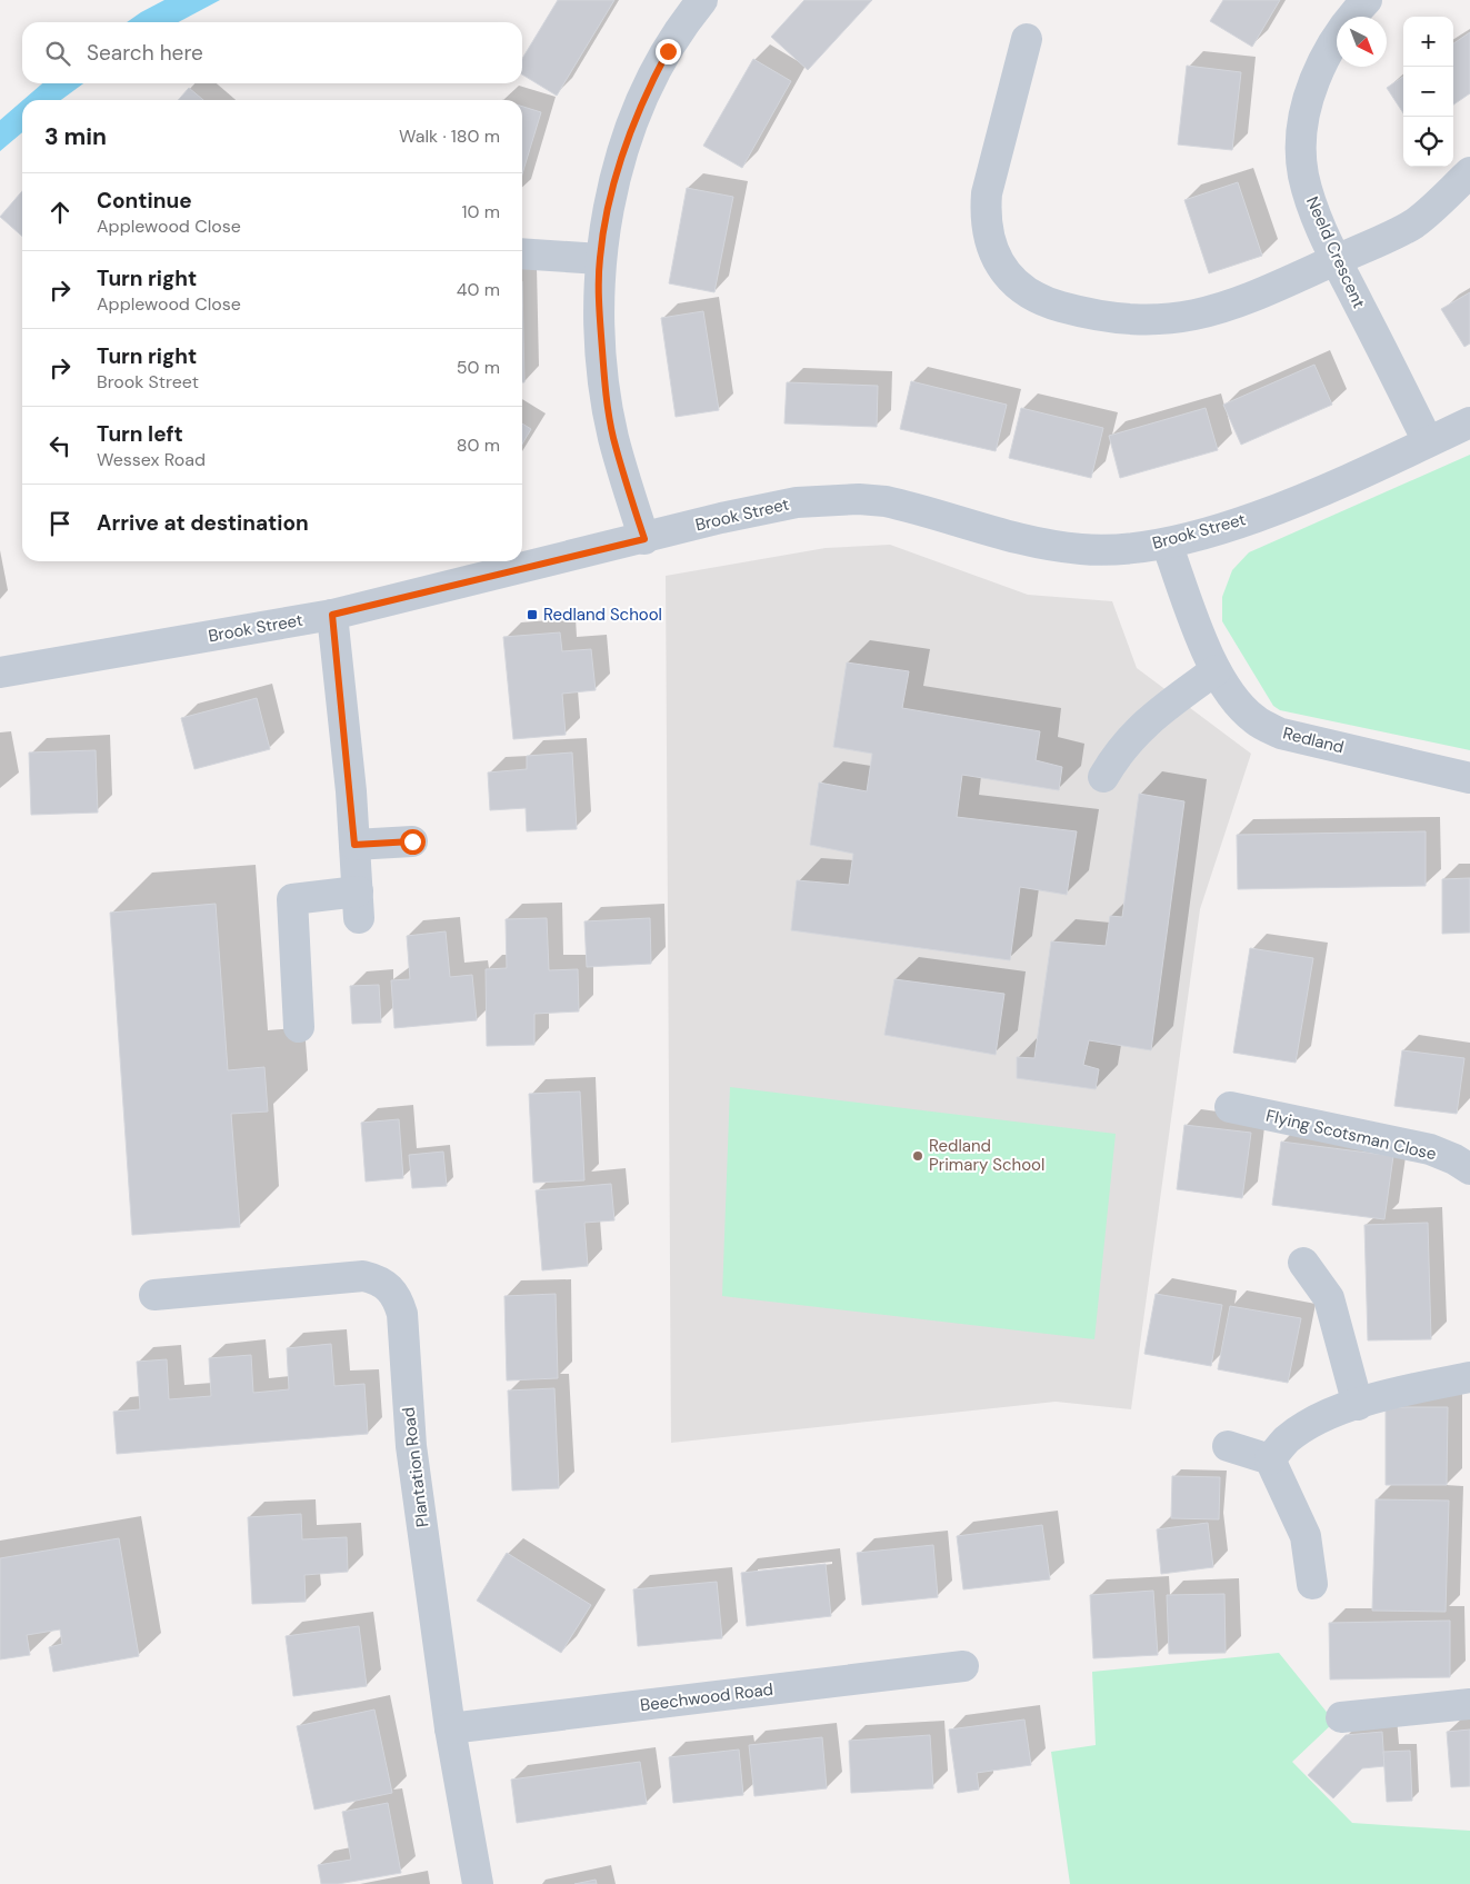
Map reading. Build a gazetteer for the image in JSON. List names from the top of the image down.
{
  "streets": {
    "street": [
      "Neeld Crescent",
      "Brook Street",
      "Redland",
      "Flying Scotsman Close",
      "Plantation Road",
      "Beechwood Road"
    ]
  },
  "crossings": [
    ["Neeld Crescent", "Brook Street"],
    ["Brook Street", "Redland"],
    ["Plantation Road", "Beechwood Road"]
  ],
  "places": {
    "transit": ["Redland School"],
    "other": ["Redland Primary School"]
  },
  "north": "bottom right",
  "page": {
    "map_buttons": ["+", "−"],
    "search": "Search here",
    "heading": ["3 min", "Walk · 180 m"],
    "list": [
      ["Continue", "Applewood Close", "10 m"],
      ["Turn right", "Applewood Close", "40 m"],
      ["Turn right", "Brook Street", "50 m"],
      ["Turn left", "Wessex Road", "80 m"],
      "Arrive at destination"
    ]
  }
}
